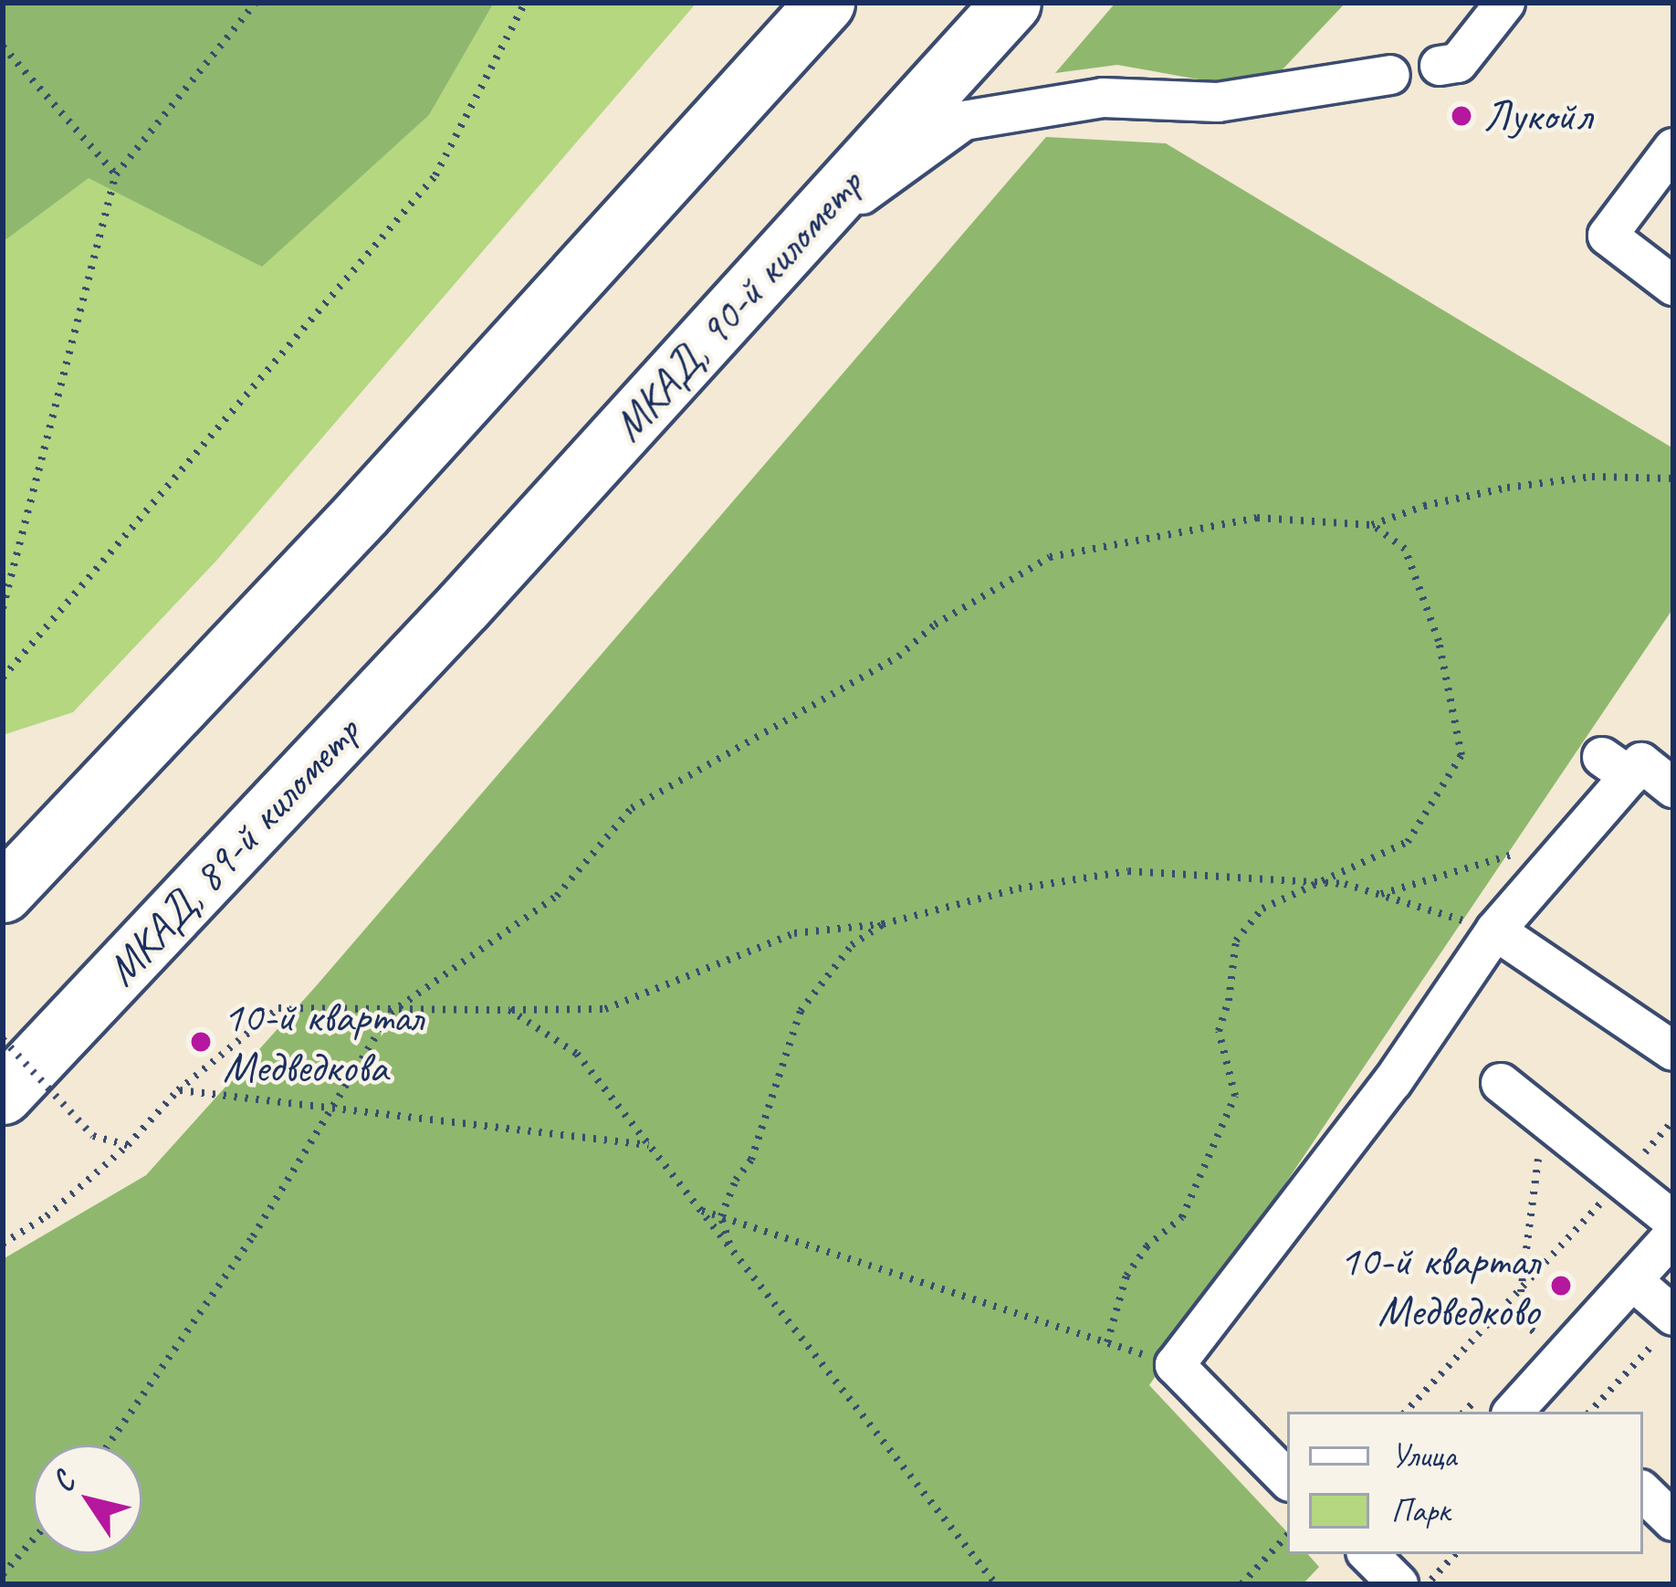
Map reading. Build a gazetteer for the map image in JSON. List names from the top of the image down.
{
  "streets": {
    "highway": ["МКАД, 90-й километр", "МКАД, 89-й километр"]
  },
  "crossings": [
    ["МКАД, 90-й километр", "МКАД, 89-й километр"]
  ],
  "places": ["Лукойл", "10-й квартал Медведкова", "10-й квартал Медведково"],
  "legend": ["Улица", "Парк"],
  "north": "top left"
}
